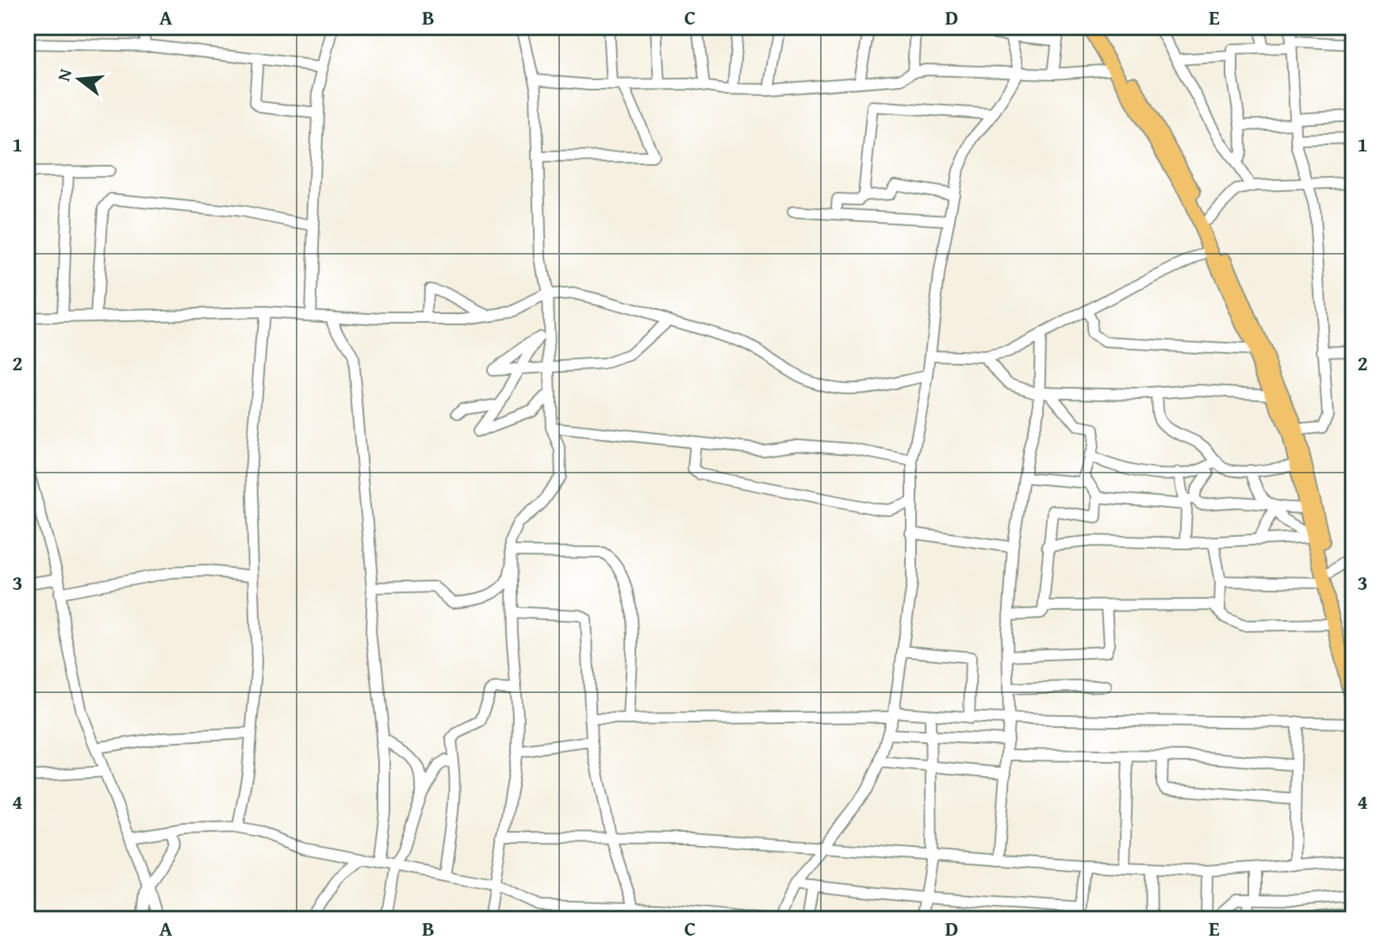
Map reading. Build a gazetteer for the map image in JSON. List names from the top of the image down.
{
  "north": "left",
  "grid": {
    "columns": [
      "A",
      "B",
      "C",
      "D",
      "E"
    ],
    "rows": [
      "1",
      "2",
      "3",
      "4"
    ]
  }
}
